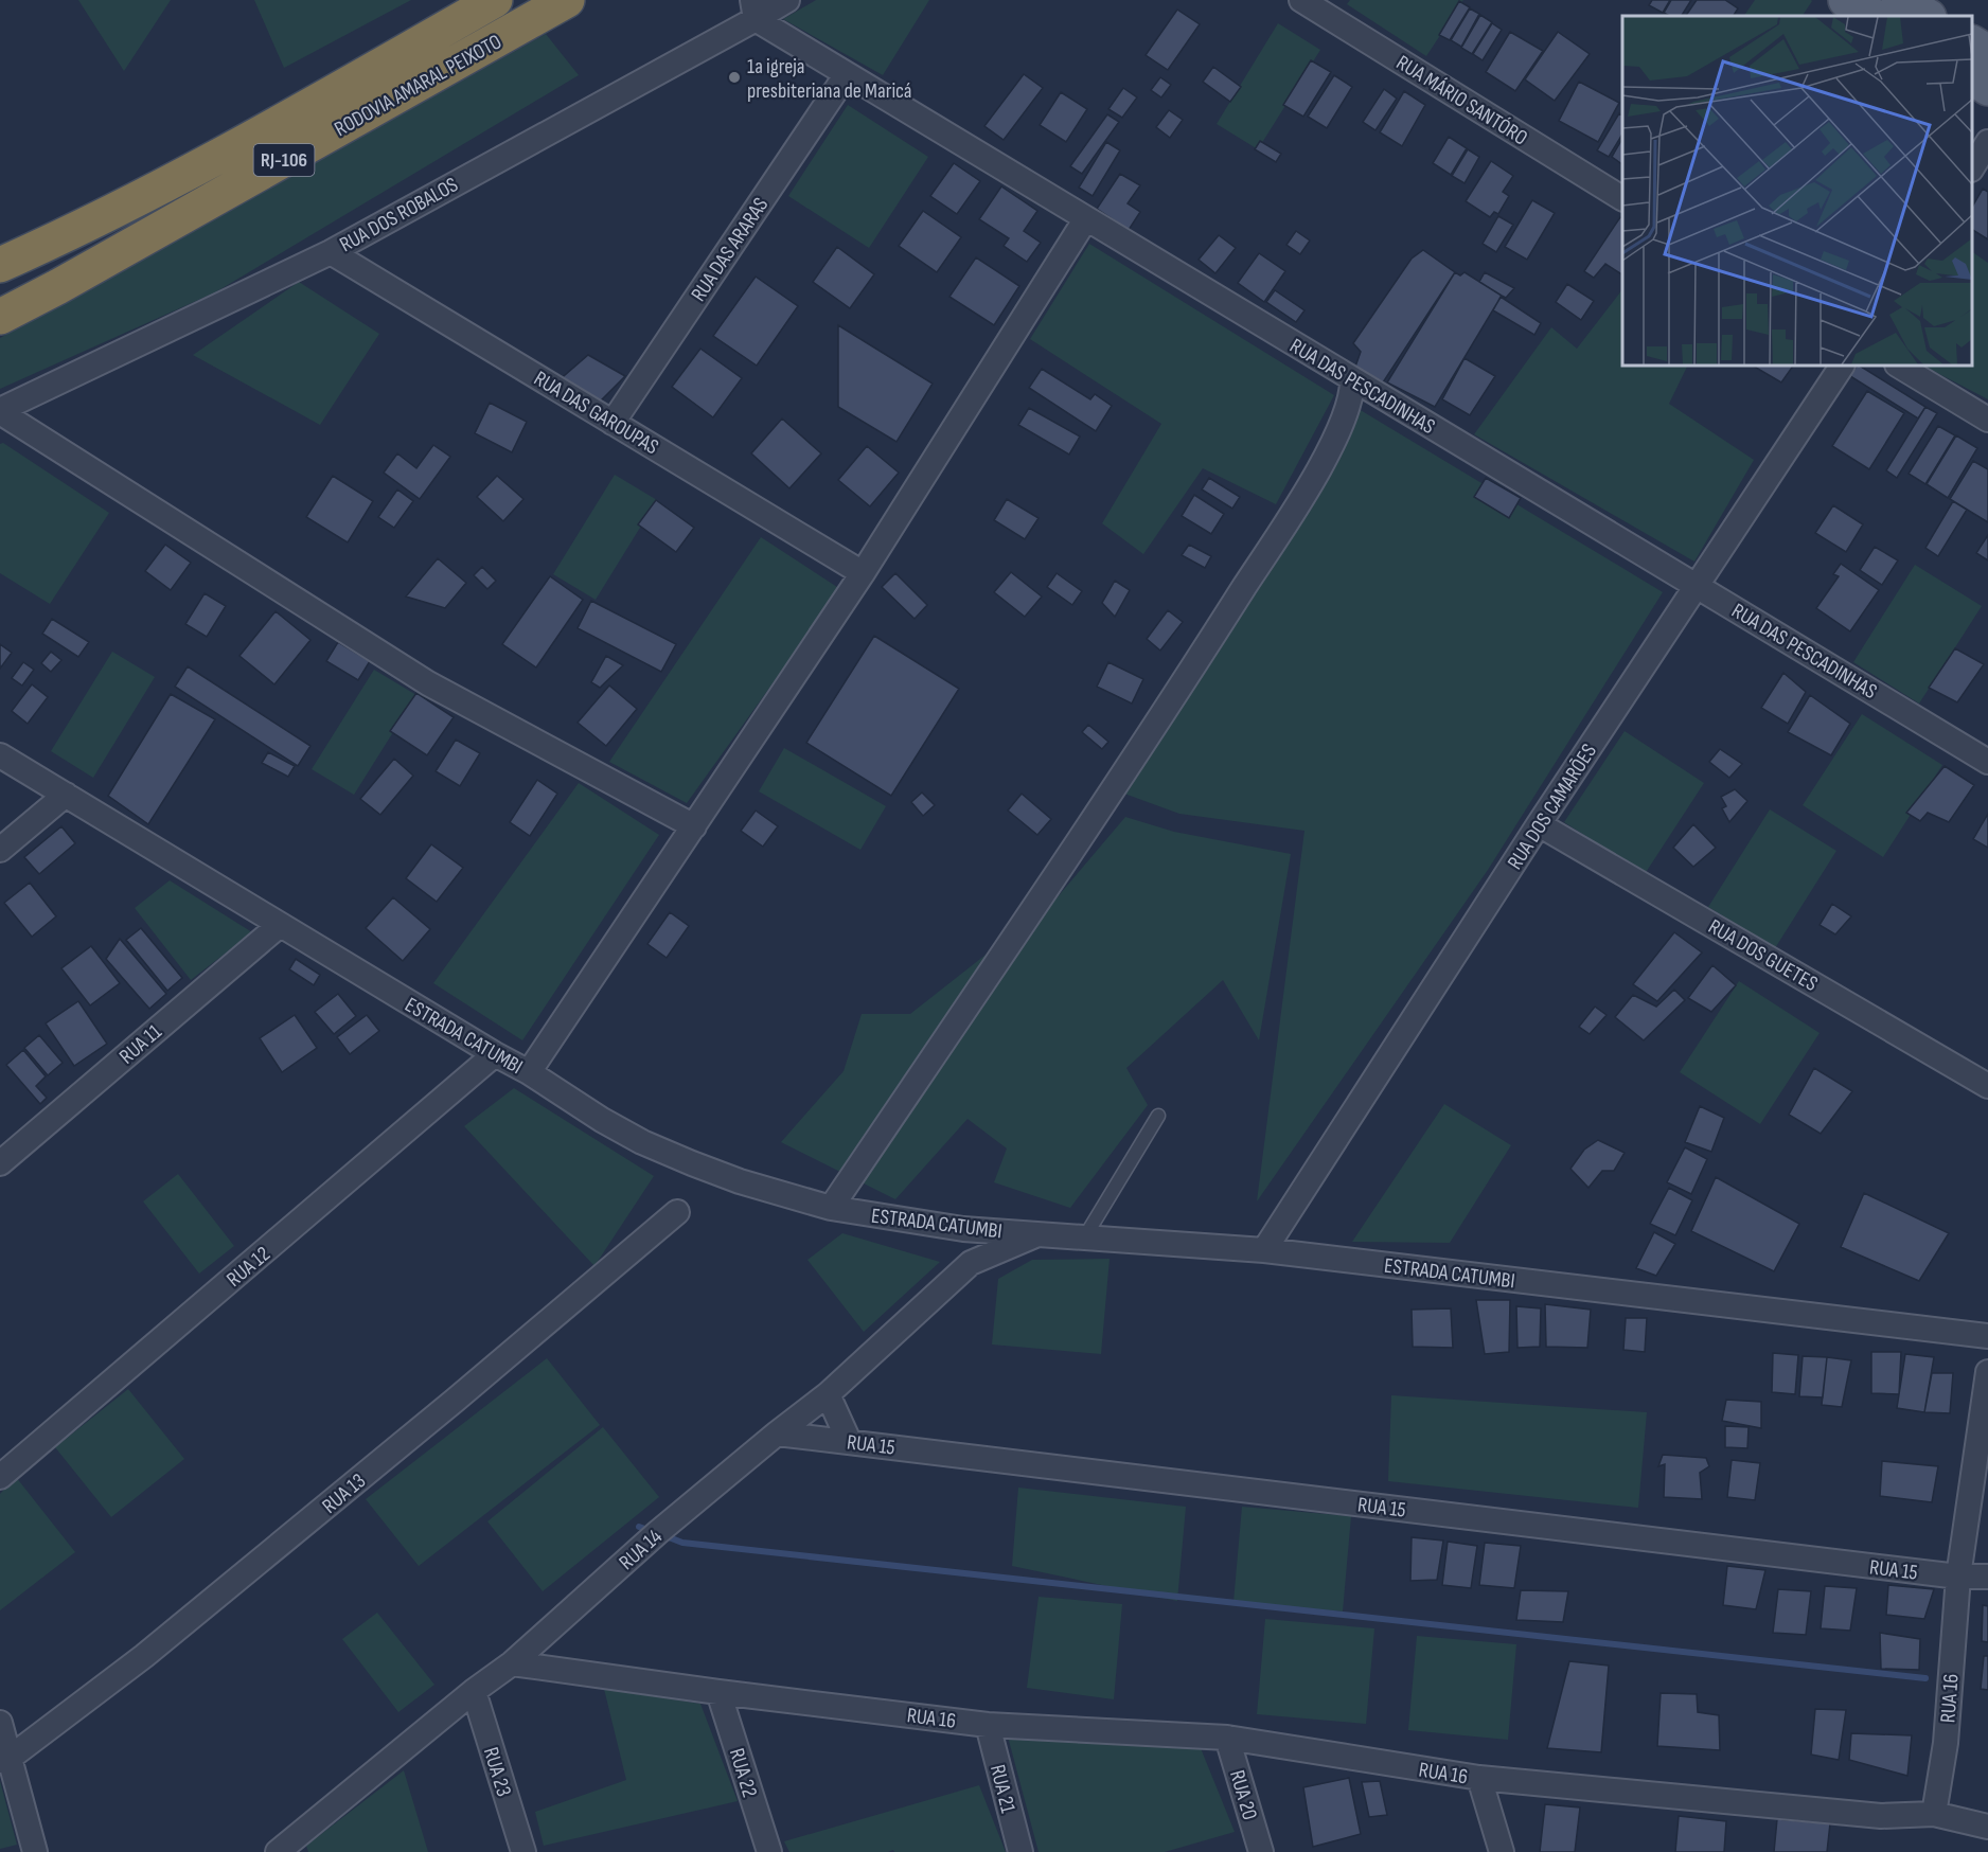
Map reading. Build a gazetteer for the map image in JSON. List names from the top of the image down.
{
  "streets": {
    "highway": ["RODOVIA AMARAL PEIXOTO", "RJ-106"],
    "street": [
      "RUA MÁRIO SANTÓRO",
      "RUA DOS ROBALOS",
      "RUA DAS ARARAS",
      "RUA DAS PESCADINHAS",
      "RUA DAS GAROUPAS",
      "RUA DOS CAMARÕES",
      "RUA DOS GUETES",
      "ESTRADA CATUMBI",
      "RUA 11",
      "RUA 12",
      "RUA 15",
      "RUA 13",
      "RUA 14",
      "RUA 16",
      "RUA 23",
      "RUA 22",
      "RUA 21",
      "RUA 20"
    ]
  },
  "crossings": [
    ["RUA DOS ROBALOS", "RUA DAS PESCADINHAS"],
    ["RUA DOS ROBALOS", "RUA DAS GAROUPAS"],
    ["RUA DAS ARARAS", "RUA DAS PESCADINHAS"],
    ["RUA DAS ARARAS", "RUA DAS GAROUPAS"],
    ["RUA DAS PESCADINHAS", "RUA DOS CAMARÕES"],
    ["RUA DOS CAMARÕES", "RUA DOS GUETES"],
    ["RUA DOS CAMARÕES", "ESTRADA CATUMBI"],
    ["ESTRADA CATUMBI", "RUA 11"],
    ["ESTRADA CATUMBI", "RUA 12"],
    ["ESTRADA CATUMBI", "RUA 14"],
    ["RUA 15", "RUA 14"],
    ["RUA 15", "RUA 16"],
    ["RUA 14", "RUA 16"],
    ["RUA 14", "RUA 23"],
    ["RUA 16", "RUA 22"],
    ["RUA 16", "RUA 21"],
    ["RUA 16", "RUA 20"]
  ],
  "places": ["1a igreja presbiteriana de Maricá"]
}
